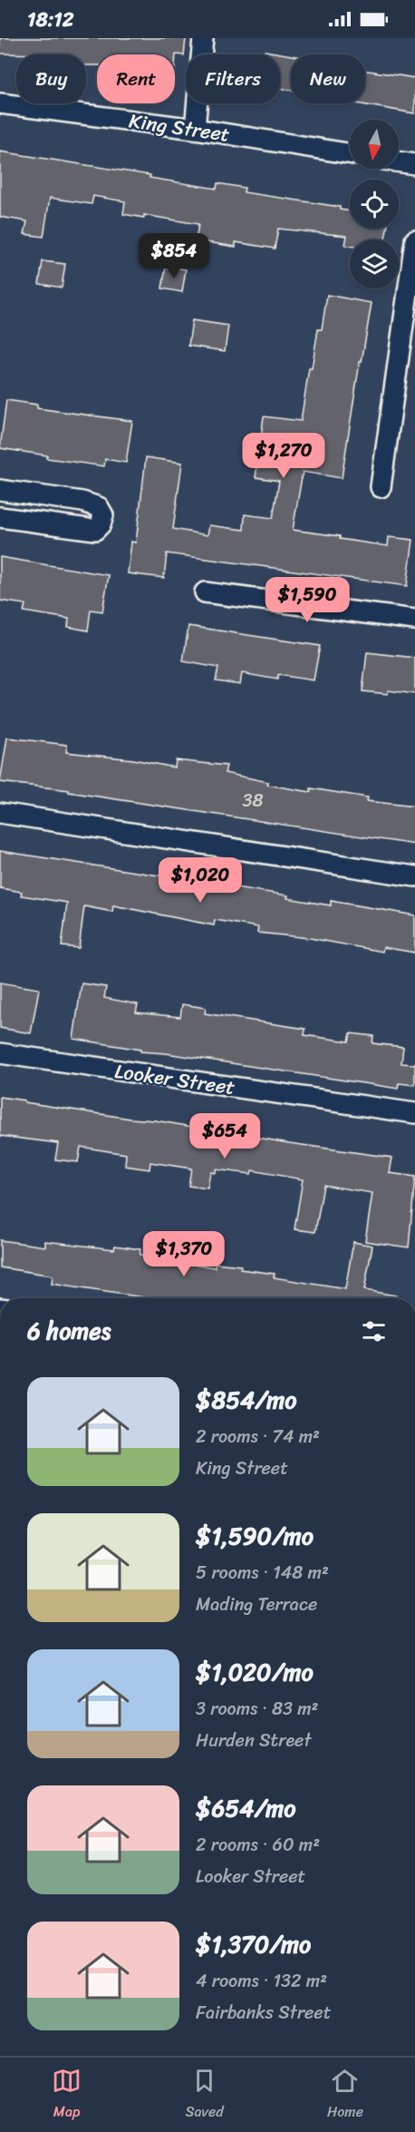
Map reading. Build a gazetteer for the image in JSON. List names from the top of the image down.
{
  "streets": {
    "street": ["King Street", "Looker Street"]
  },
  "house_numbers": ["38"],
  "north": "bottom",
  "page": {
    "status": "18:12",
    "chip": [
      "Buy",
      "Rent",
      "Filters",
      "New"
    ],
    "price": [
      "$854",
      "$1,270",
      "$1,590",
      "$1,020",
      "$654",
      "$1,370"
    ],
    "heading": "6 homes",
    "list": [
      {
        "name": "$854/mo",
        "note": "2 rooms · 74 m² · King Street"
      },
      {
        "name": "$1,590/mo",
        "note": "5 rooms · 148 m² · Mading Terrace"
      },
      {
        "name": "$1,020/mo",
        "note": "3 rooms · 83 m² · Hurden Street"
      },
      {
        "name": "$654/mo",
        "note": "2 rooms · 60 m² · Looker Street"
      },
      {
        "name": "$1,370/mo",
        "note": "4 rooms · 132 m² · Fairbanks Street"
      }
    ],
    "tabs": ["Map", "Saved", "Home"]
  }
}
